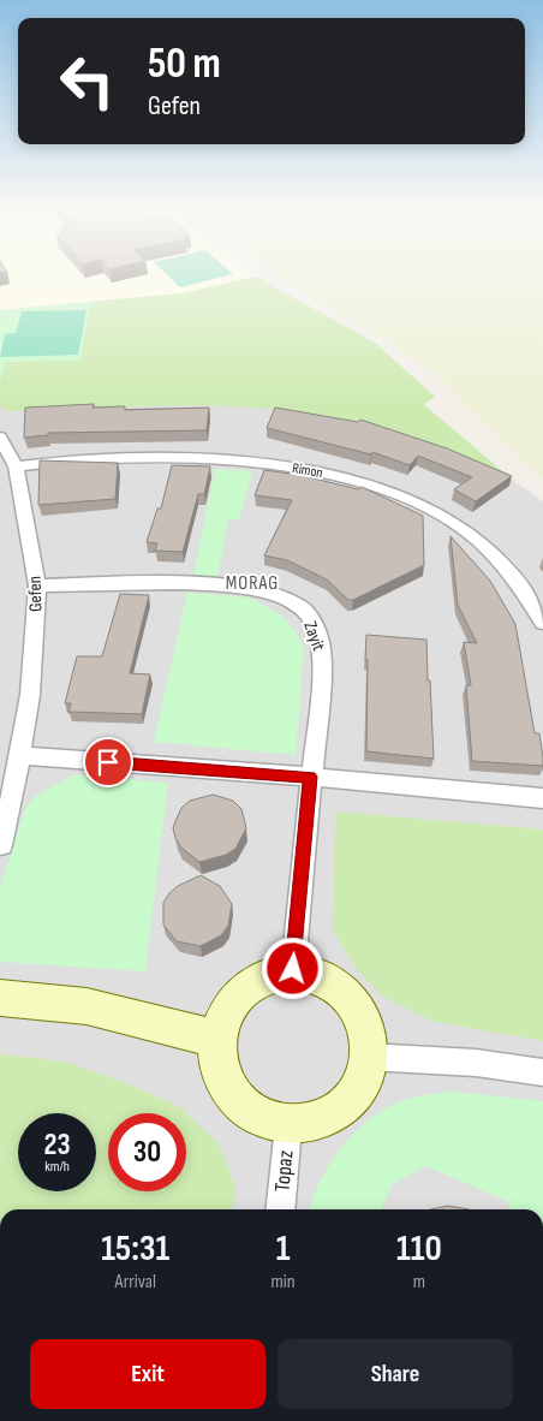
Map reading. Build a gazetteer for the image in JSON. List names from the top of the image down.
{
  "streets": {
    "street": [
      "Rimon",
      "Gefen",
      "Zayit",
      "Topaz"
    ]
  },
  "crossings": [
    ["Rimon", "Gefen"],
    ["Gefen", "Zayit"],
    ["Zayit", "Topaz"]
  ],
  "districts": ["MORAG"],
  "page": {
    "turn": ["50 m", "Gefen"],
    "speed": "23 km/h",
    "limit": "30",
    "eta": [
      "15:31",
      "Arrival",
      "1",
      "min",
      "110",
      "m"
    ],
    "buttons": ["Exit", "Share"]
  }
}
